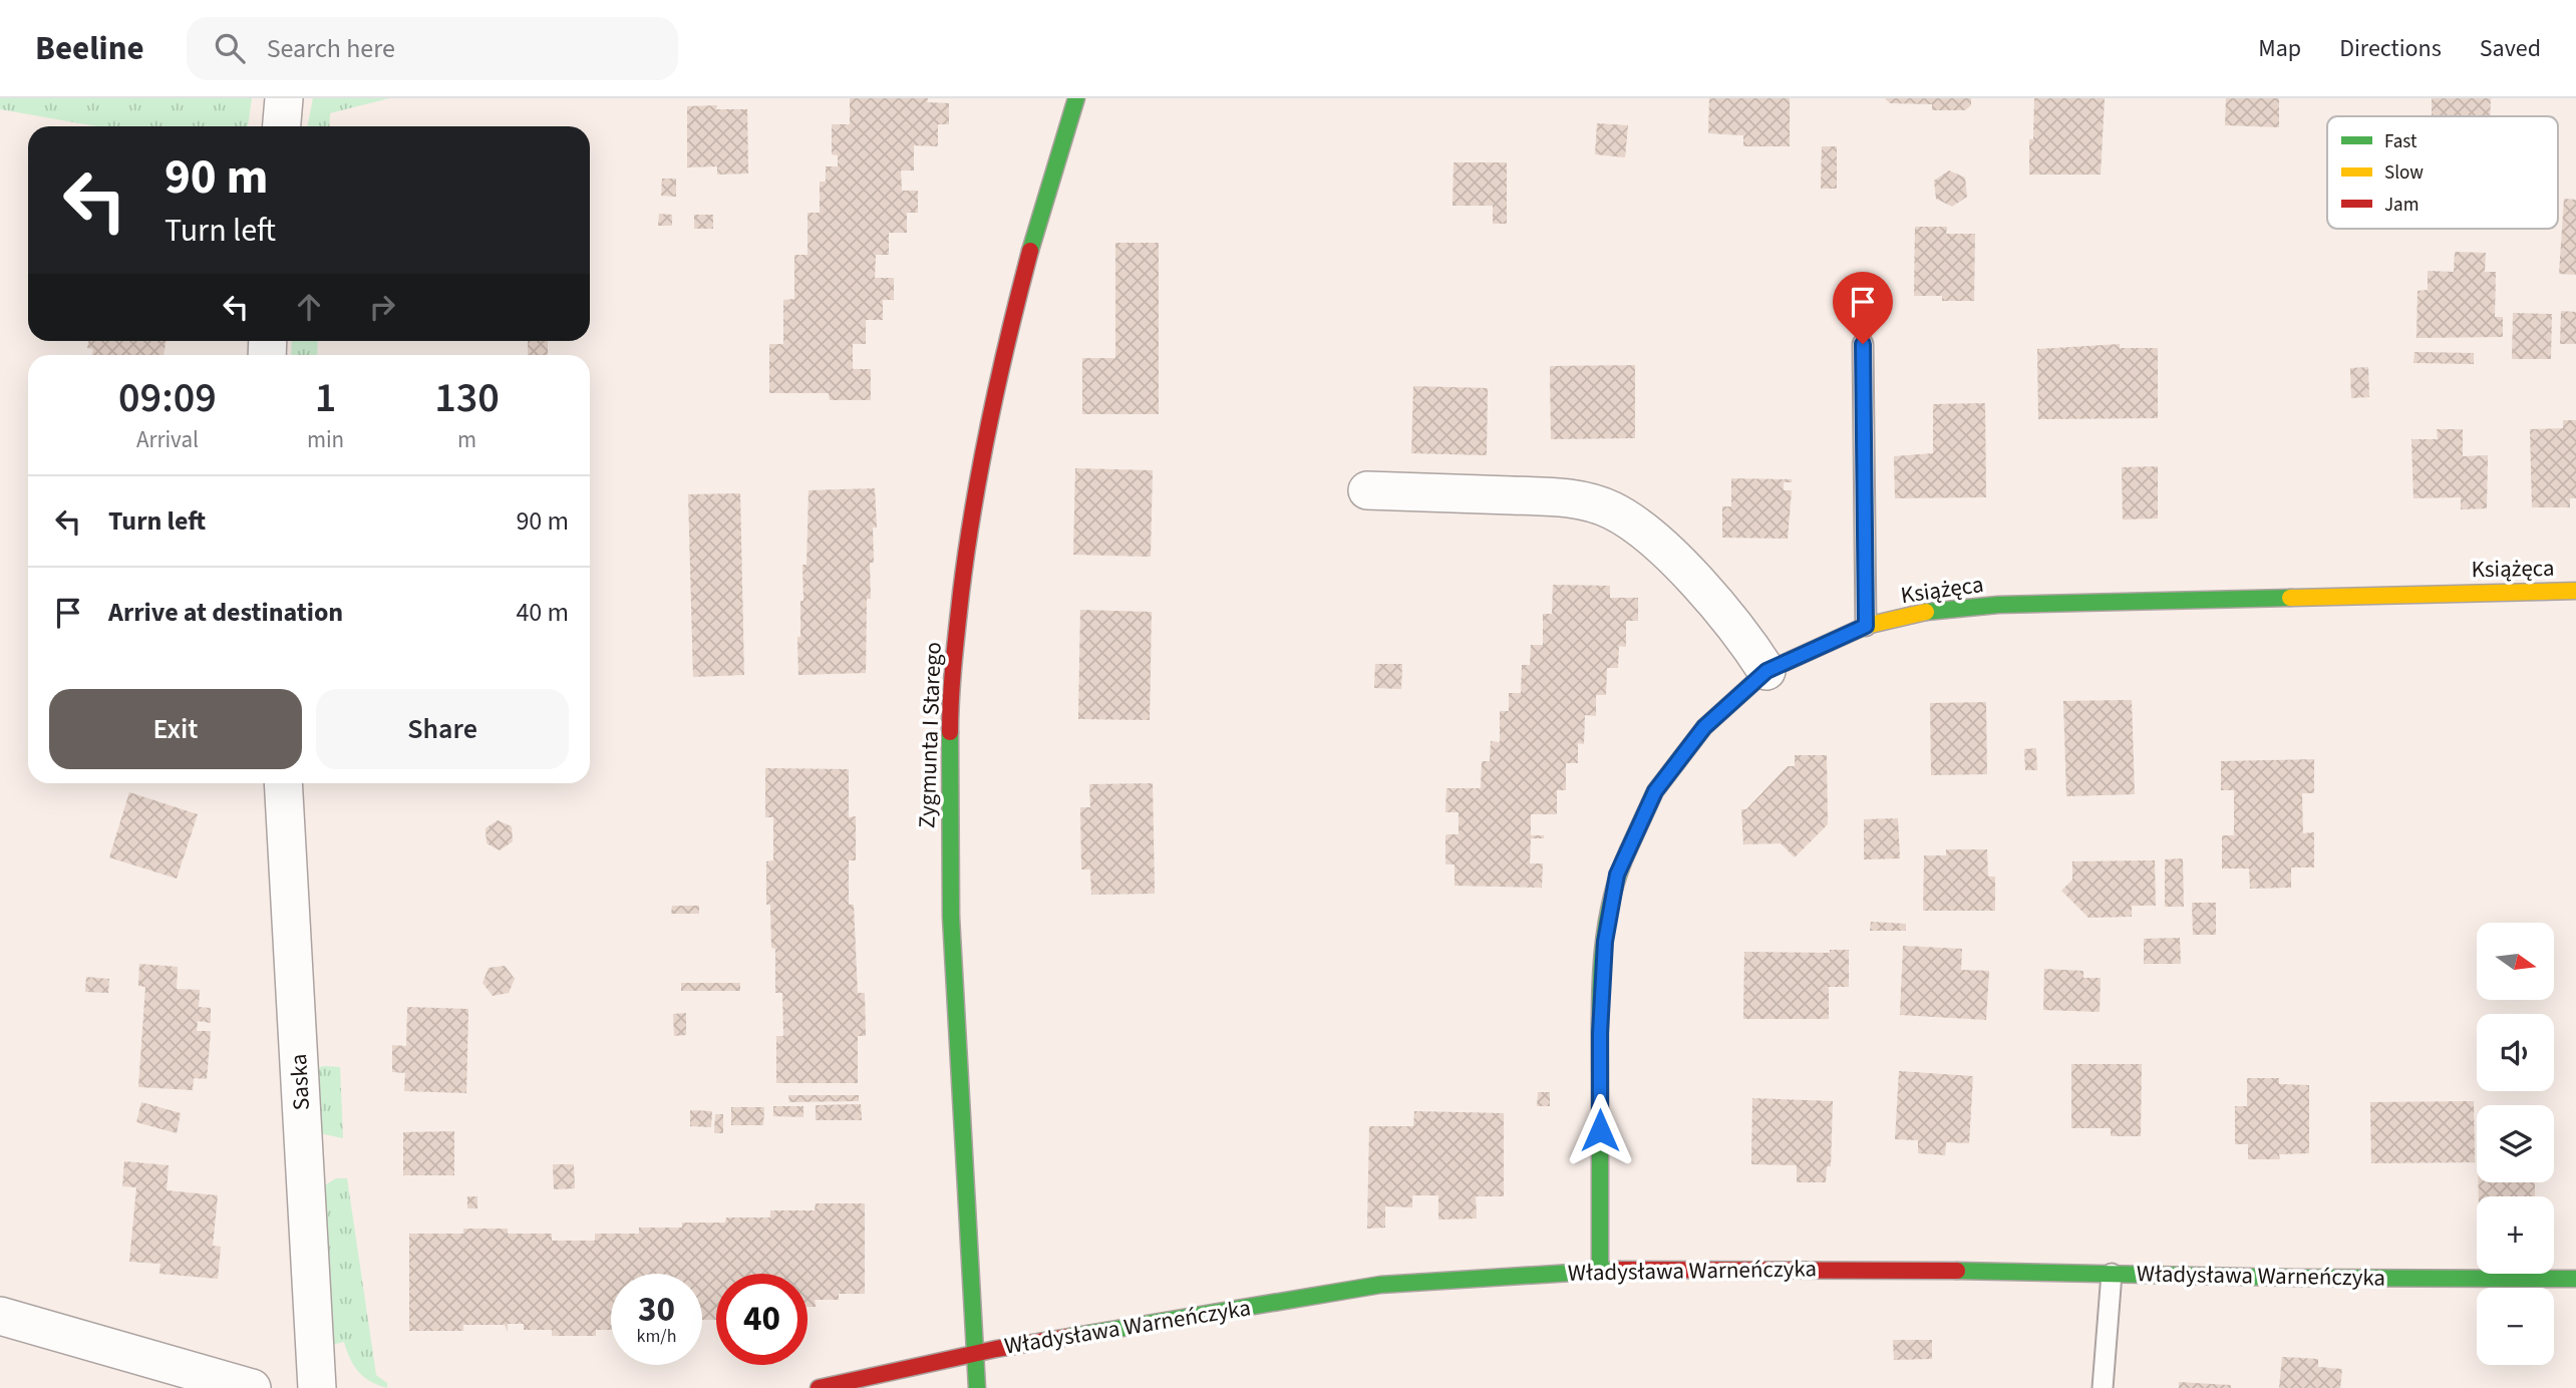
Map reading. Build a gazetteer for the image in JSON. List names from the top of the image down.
{
  "streets": {
    "street": [
      "Książęca",
      "Zygmunta I Starego",
      "Saska",
      "Władysława Warneńczyka"
    ]
  },
  "crossings": [
    ["Książęca", "Władysława Warneńczyka"],
    ["Zygmunta I Starego", "Władysława Warneńczyka"]
  ],
  "legend": ["Fast", "Slow", "Jam"],
  "north": "right",
  "page": {
    "header": "Beeline",
    "search": "Search here",
    "nav": ["Map", "Directions", "Saved"],
    "turn": ["90 m", "Turn left"],
    "eta": [
      "09:09",
      "Arrival",
      "1",
      "min",
      "130",
      "m"
    ],
    "list": [
      {
        "name": "Turn left",
        "value": "90 m"
      },
      {
        "name": "Arrive at destination",
        "value": "40 m"
      }
    ],
    "buttons": ["Exit", "Share"],
    "map_buttons": ["+", "−"],
    "speed": "30 km/h",
    "limit": "40"
  }
}
